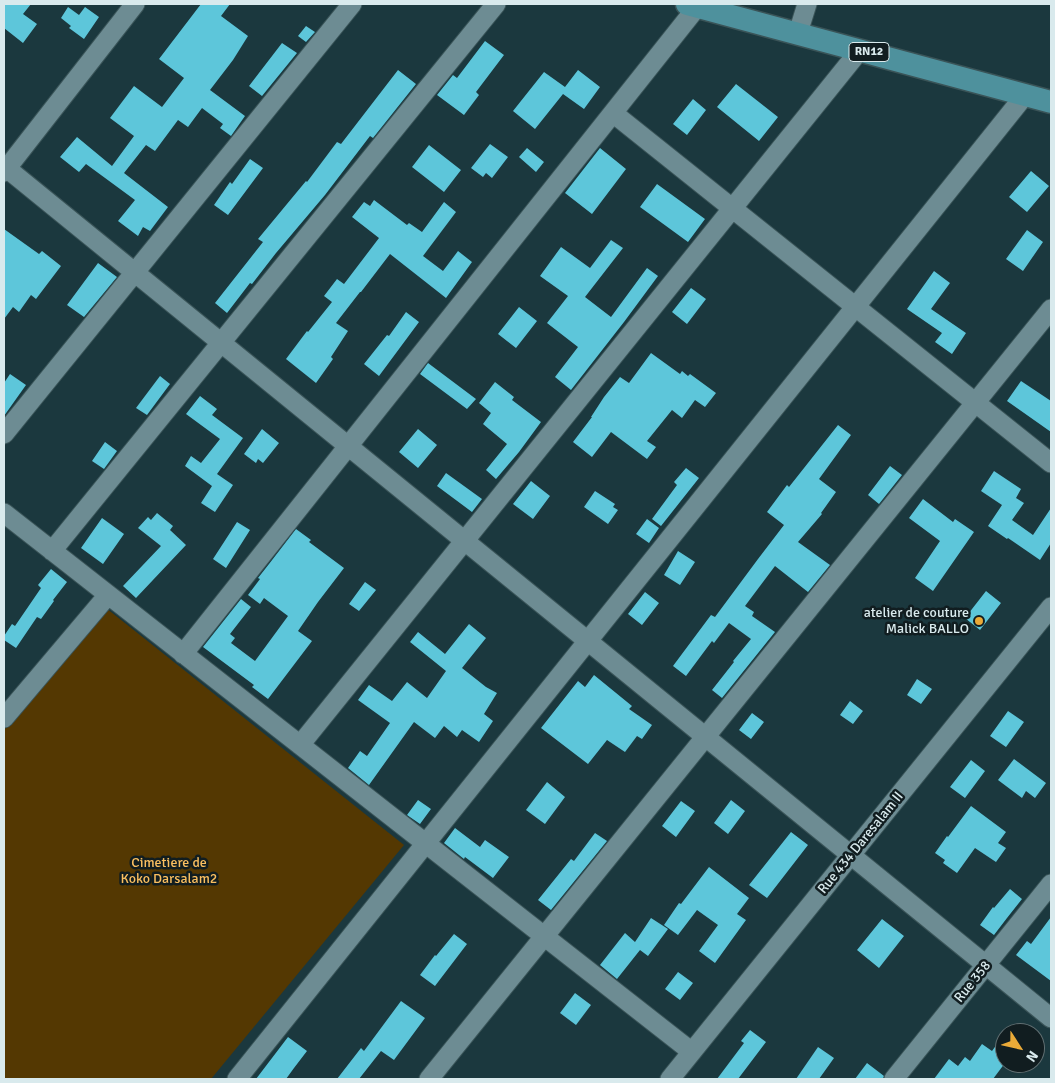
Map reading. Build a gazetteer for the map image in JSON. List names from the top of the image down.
{
  "streets": {
    "main road": ["RN12"],
    "street": ["Rue 434 Daresalam II", "Rue 358"]
  },
  "parks": ["Cimetiere de Koko Darsalam2"],
  "places": ["atelier de couture Malick BALLO"],
  "north": "bottom right"
}
